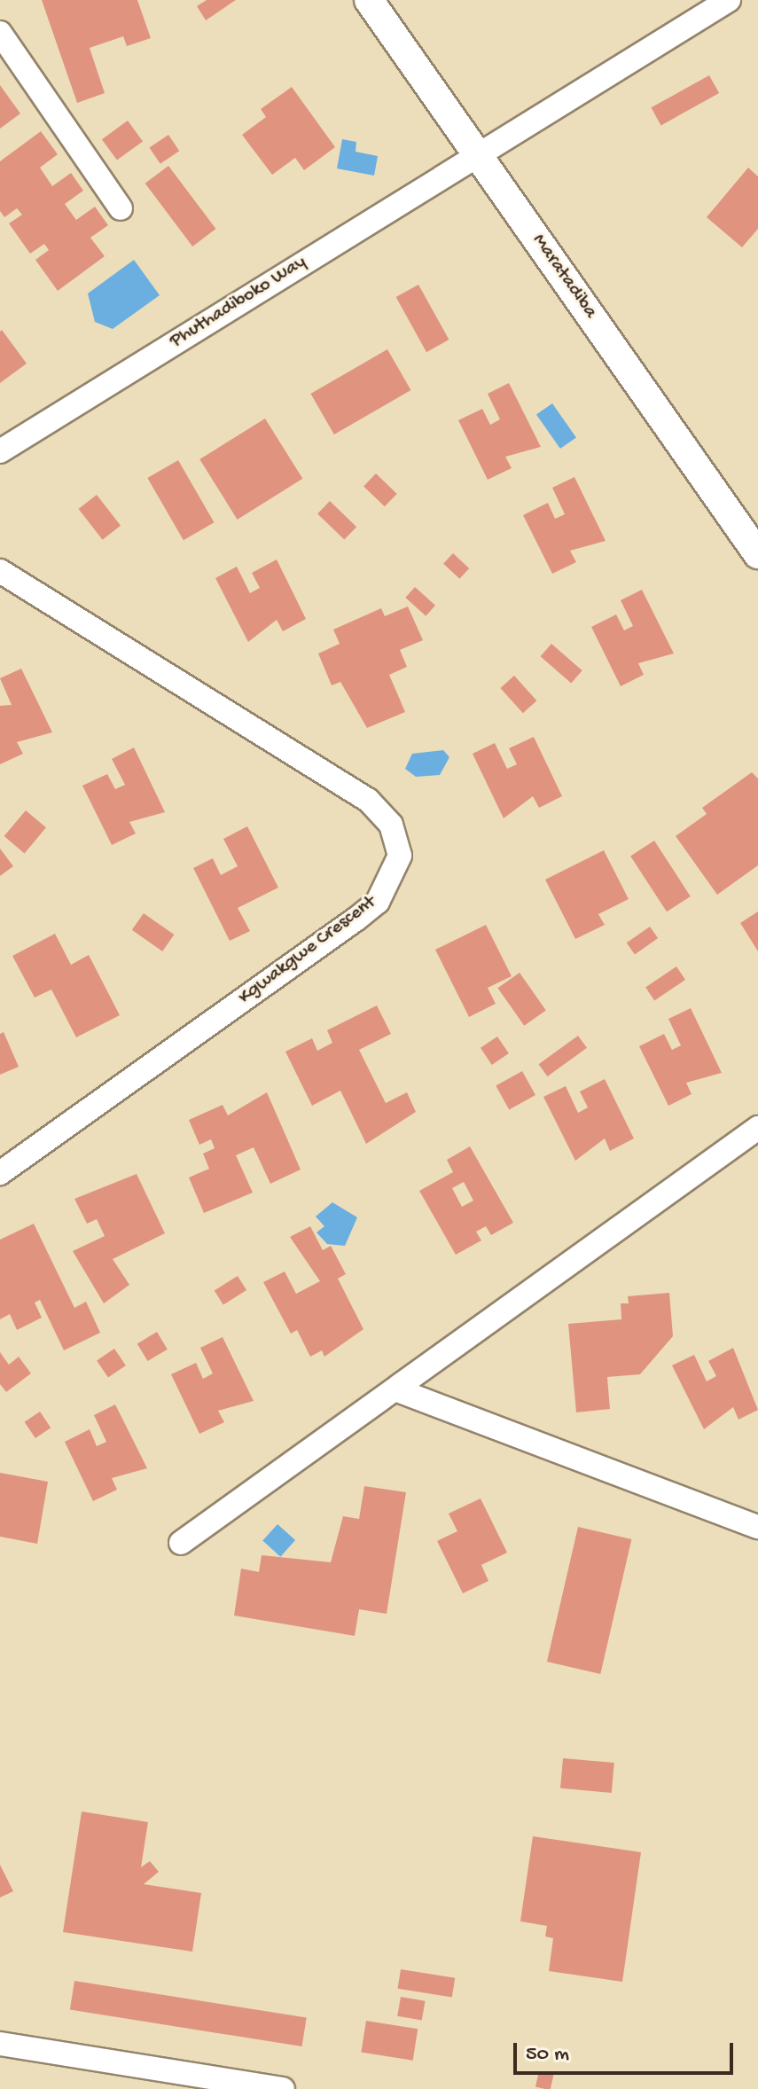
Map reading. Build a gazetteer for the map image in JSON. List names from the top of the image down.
{
  "streets": {
    "street": ["Maratadiba", "Phuthadiboko Way", "Kgwakgwe Crescent"]
  },
  "crossings": [
    ["Maratadiba", "Phuthadiboko Way"]
  ],
  "scale_bar": "50 m"
}
